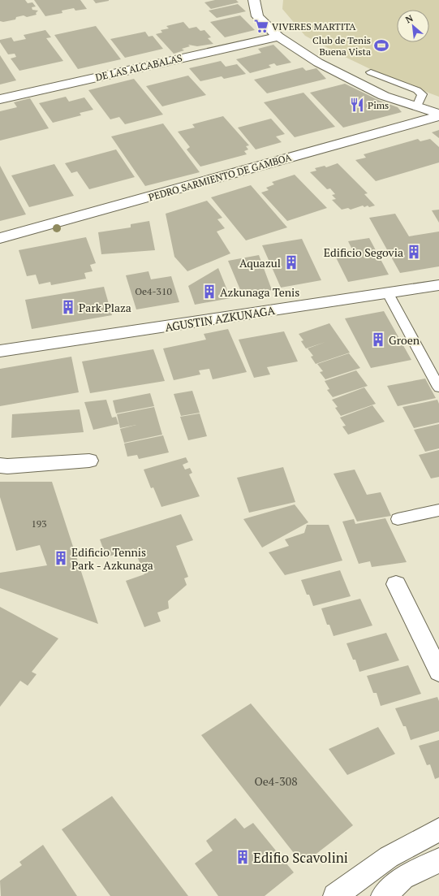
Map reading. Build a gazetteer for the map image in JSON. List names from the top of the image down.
{
  "streets": {
    "street": ["DE LAS ALCABALAS", "PEDRO SARMIENTO DE GAMBOA", "AGUSTIN AZKUNAGA"]
  },
  "places": {
    "supermarket": ["VIVERES MARTITA"],
    "sports": ["Club de Tenis Buena Vista"],
    "restaurant": ["Pims"],
    "building": [
      "Edificio Segovia",
      "Aquazul",
      "Azkunaga Tenis",
      "Park Plaza",
      "Groen",
      "Edificio Tennis Park - Azkunaga",
      "Edifio Scavolini"
    ]
  },
  "house_numbers": ["Oe4-310", "193", "Oe4-308"],
  "north": "top left"
}
